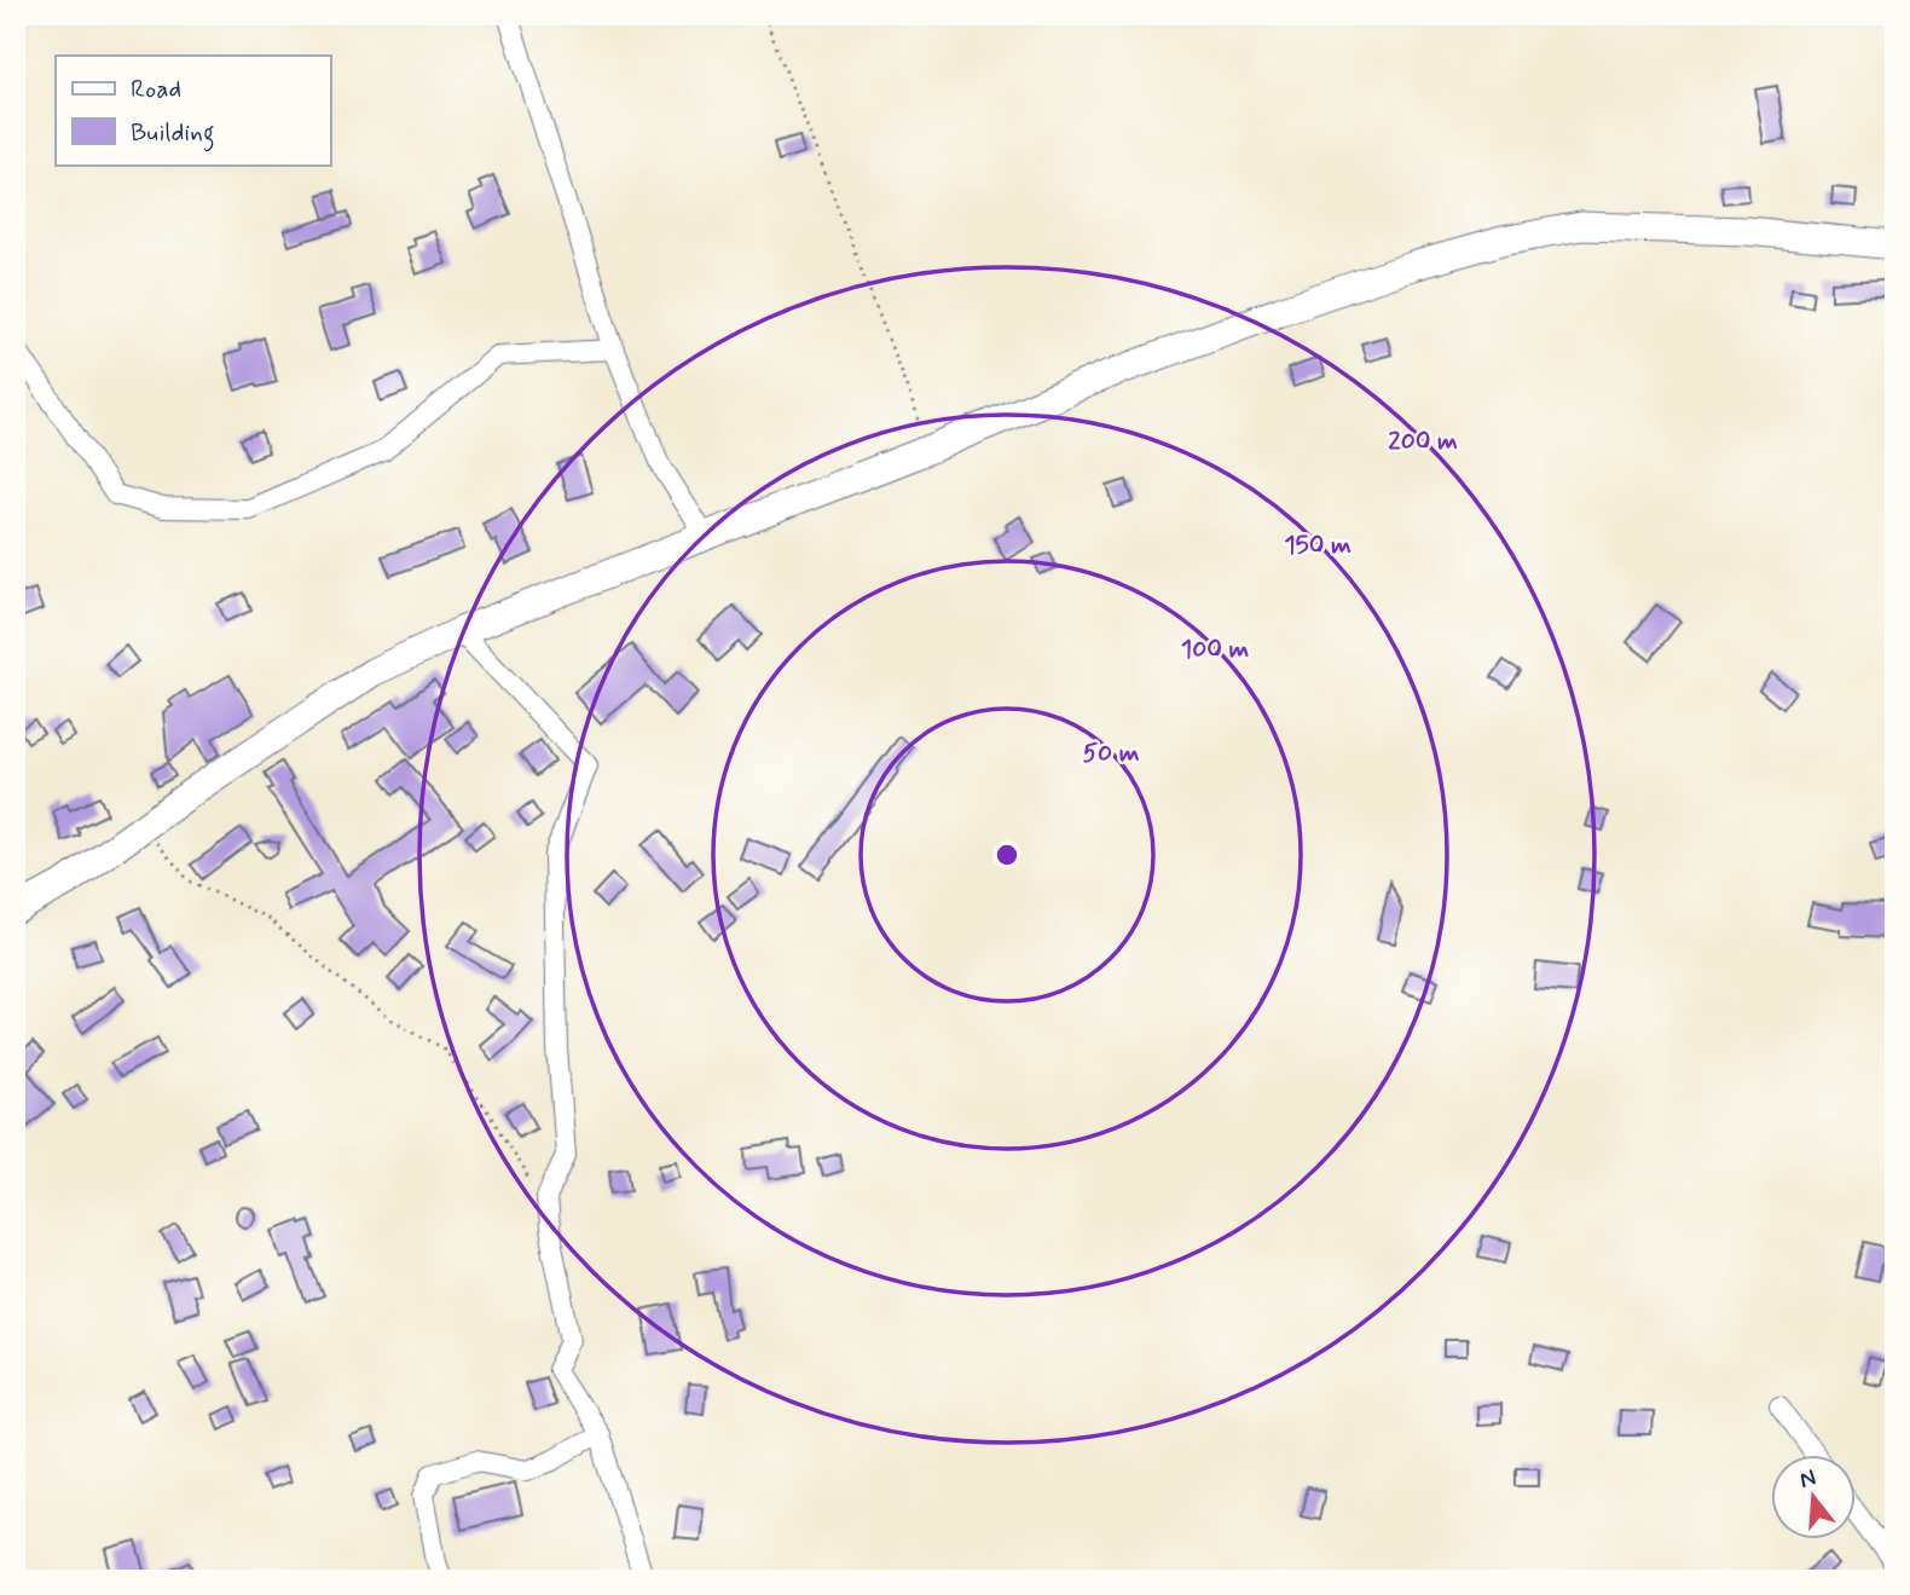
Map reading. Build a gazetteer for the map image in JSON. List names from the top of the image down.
{
  "legend": ["Road", "Building"],
  "north": "top",
  "rings": [
    "200 m",
    "150 m",
    "100 m",
    "50 m"
  ]
}
